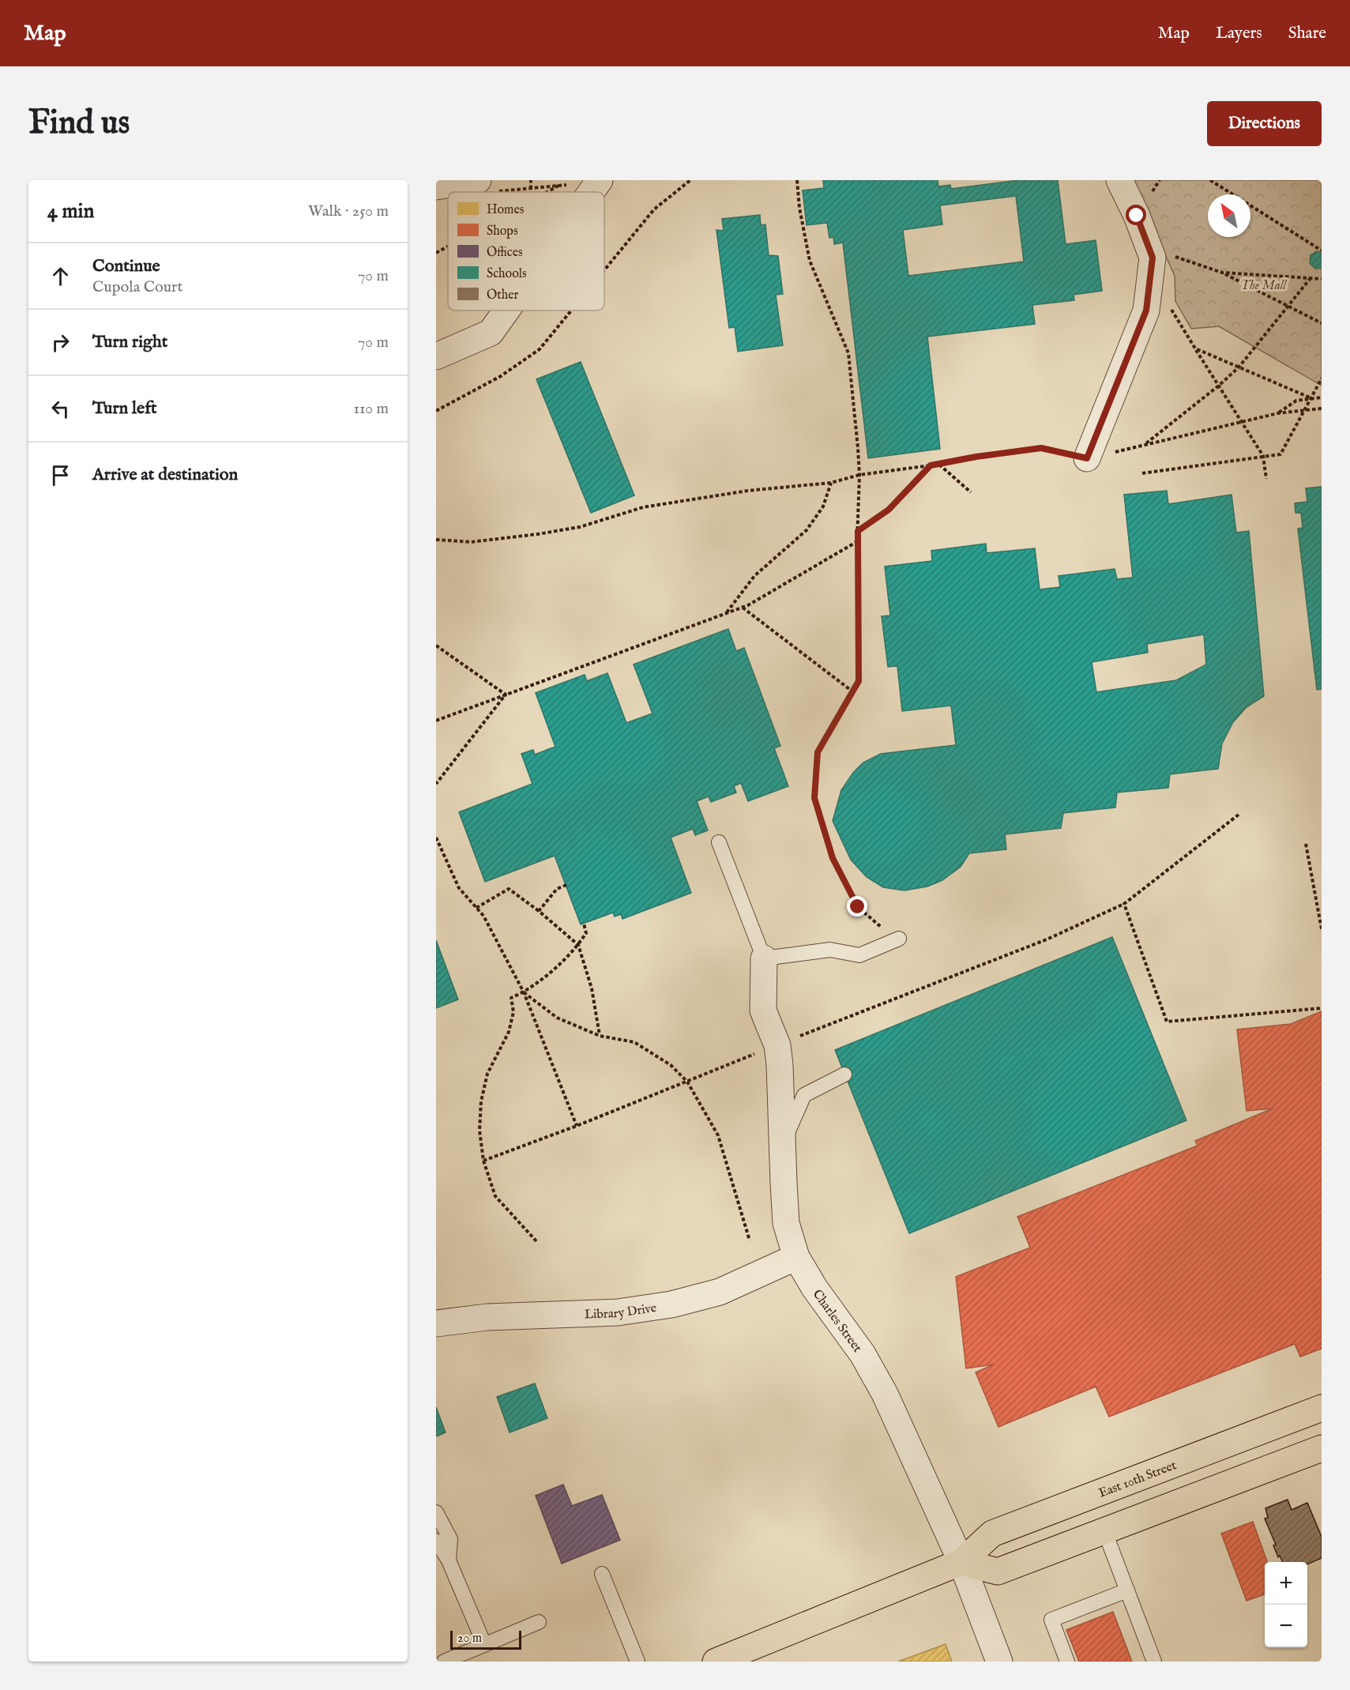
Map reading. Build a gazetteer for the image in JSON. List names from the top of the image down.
{
  "streets": {
    "main road": ["East 10th Street"],
    "street": ["Library Drive", "Charles Street"]
  },
  "crossings": [
    ["Library Drive", "Charles Street"],
    ["Charles Street", "East 10th Street"]
  ],
  "parks": ["The Mall"],
  "legend": [
    "Homes",
    "Shops",
    "Offices",
    "Schools",
    "Other"
  ],
  "scale_bar": "20 m",
  "north": "top left",
  "page": {
    "header": "Map",
    "nav": ["Map", "Layers", "Share"],
    "buttons": "Directions",
    "title": "Find us",
    "heading": ["4 min", "Walk · 250 m"],
    "list": [
      ["Continue", "Cupola Court", "70 m"],
      ["Turn right", "70 m"],
      ["Turn left", "110 m"],
      "Arrive at destination"
    ],
    "map_buttons": ["+", "−"],
    "scale": "20 m"
  }
}
